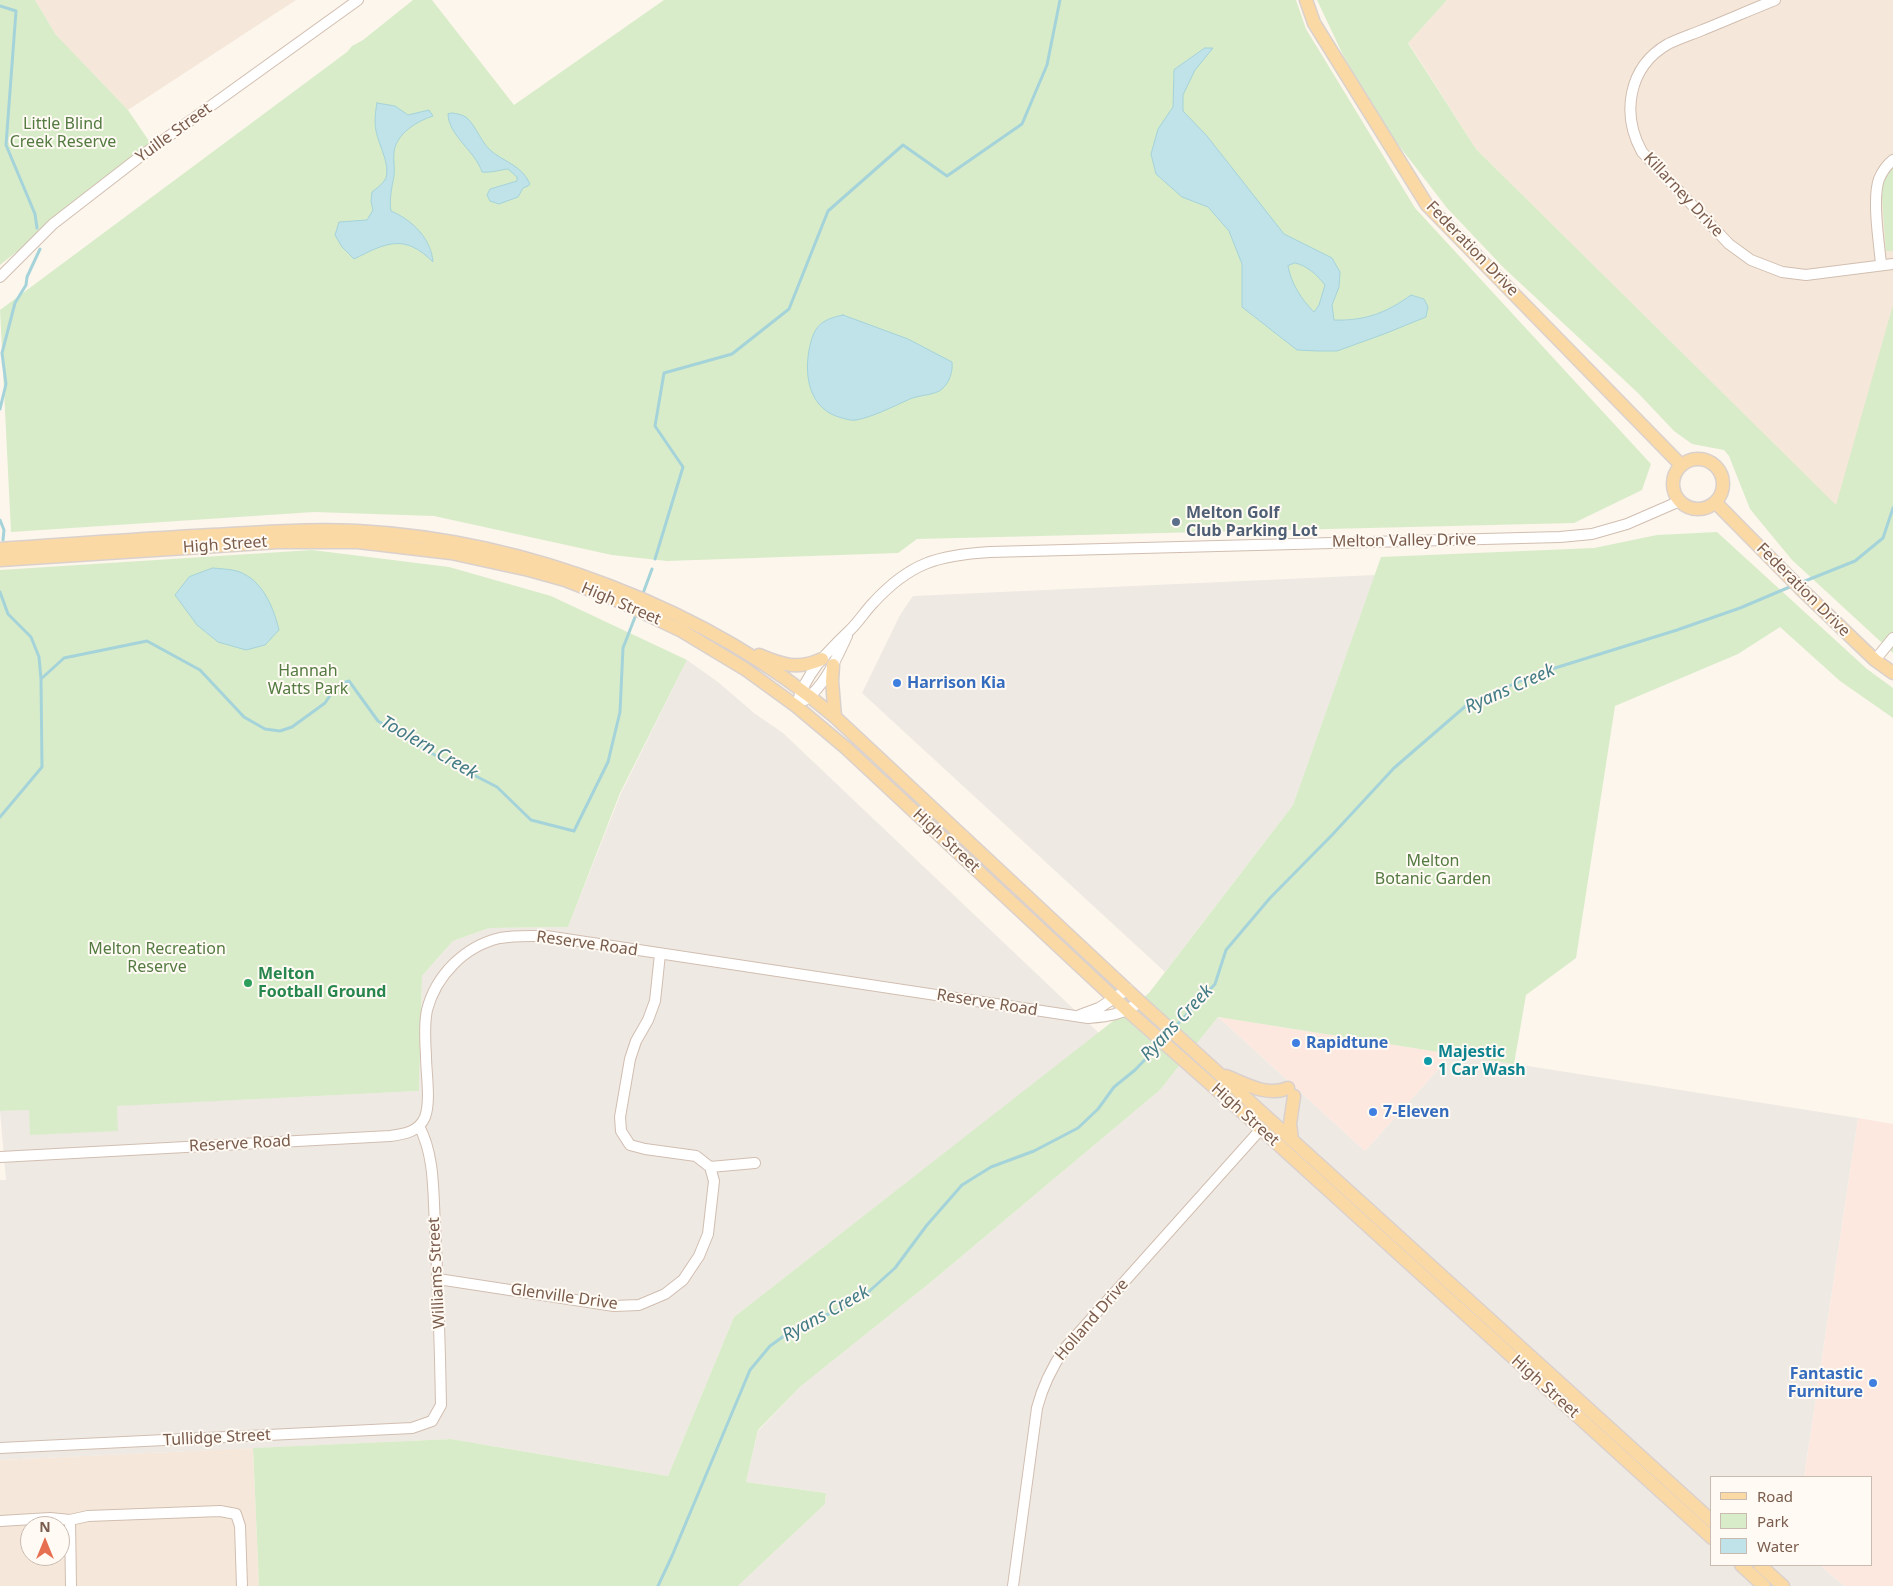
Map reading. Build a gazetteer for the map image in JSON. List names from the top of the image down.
{
  "streets": {
    "main road": ["Federation Drive", "High Street"],
    "street": [
      "Yuille Street",
      "Killarney Drive",
      "Melton Valley Drive",
      "Reserve Road",
      "Williams Street",
      "Glenville Drive",
      "Holland Drive",
      "Tullidge Street"
    ]
  },
  "crossings": [
    ["Federation Drive", "Melton Valley Drive"],
    ["Melton Valley Drive", "High Street"],
    ["High Street", "Reserve Road"],
    ["High Street", "Holland Drive"],
    ["Reserve Road", "Williams Street"],
    ["Williams Street", "Glenville Drive"],
    ["Williams Street", "Tullidge Street"]
  ],
  "water": ["Ryans Creek", "Toolern Creek"],
  "parks": [
    "Little Blind Creek Reserve",
    "Hannah Watts Park",
    "Melton Botanic Garden",
    "Melton Recreation Reserve"
  ],
  "places": [
    "Melton Golf Club Parking Lot",
    "Harrison Kia",
    "Melton Football Ground",
    "Rapidtune",
    "Majestic 1 Car Wash",
    "7-Eleven",
    "Fantastic Furniture"
  ],
  "legend": ["Road", "Park", "Water"],
  "north": "top"
}
